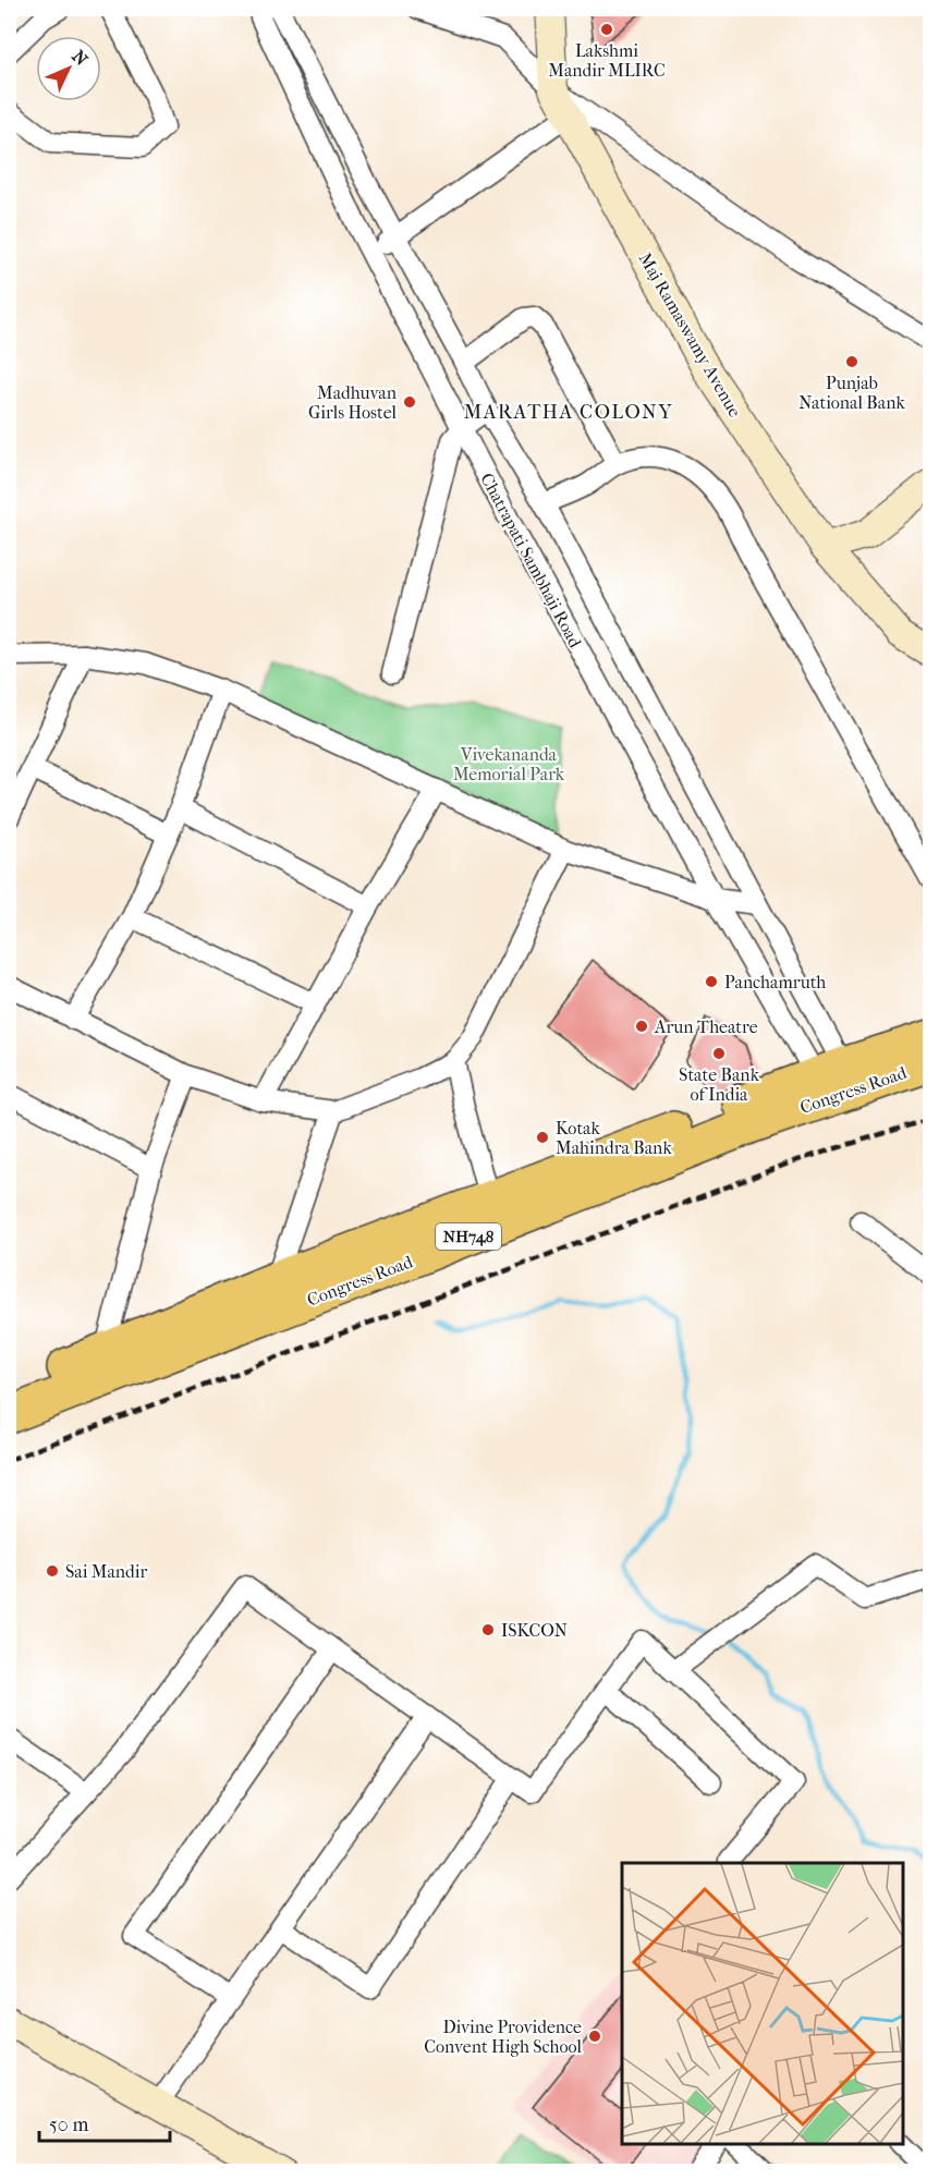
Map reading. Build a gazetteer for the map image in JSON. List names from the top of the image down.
{
  "streets": {
    "highway": ["Congress Road", "NH748"],
    "street": ["Maj Ramaswamy Avenue", "Chatrapati Sambhaji Road"]
  },
  "crossings": [
    ["Chatrapati Sambhaji Road", "Congress Road"]
  ],
  "districts": ["MARATHA COLONY"],
  "parks": ["Vivekananda Memorial Park"],
  "places": [
    "Lakshmi Mandir MLIRC",
    "Punjab National Bank",
    "Madhuvan Girls Hostel",
    "Panchamruth",
    "Arun Theatre",
    "State Bank of India",
    "Kotak Mahindra Bank",
    "Sai Mandir",
    "ISKCON",
    "Divine Providence Convent High School"
  ],
  "scale_bar": "50 m",
  "north": "top right"
}
